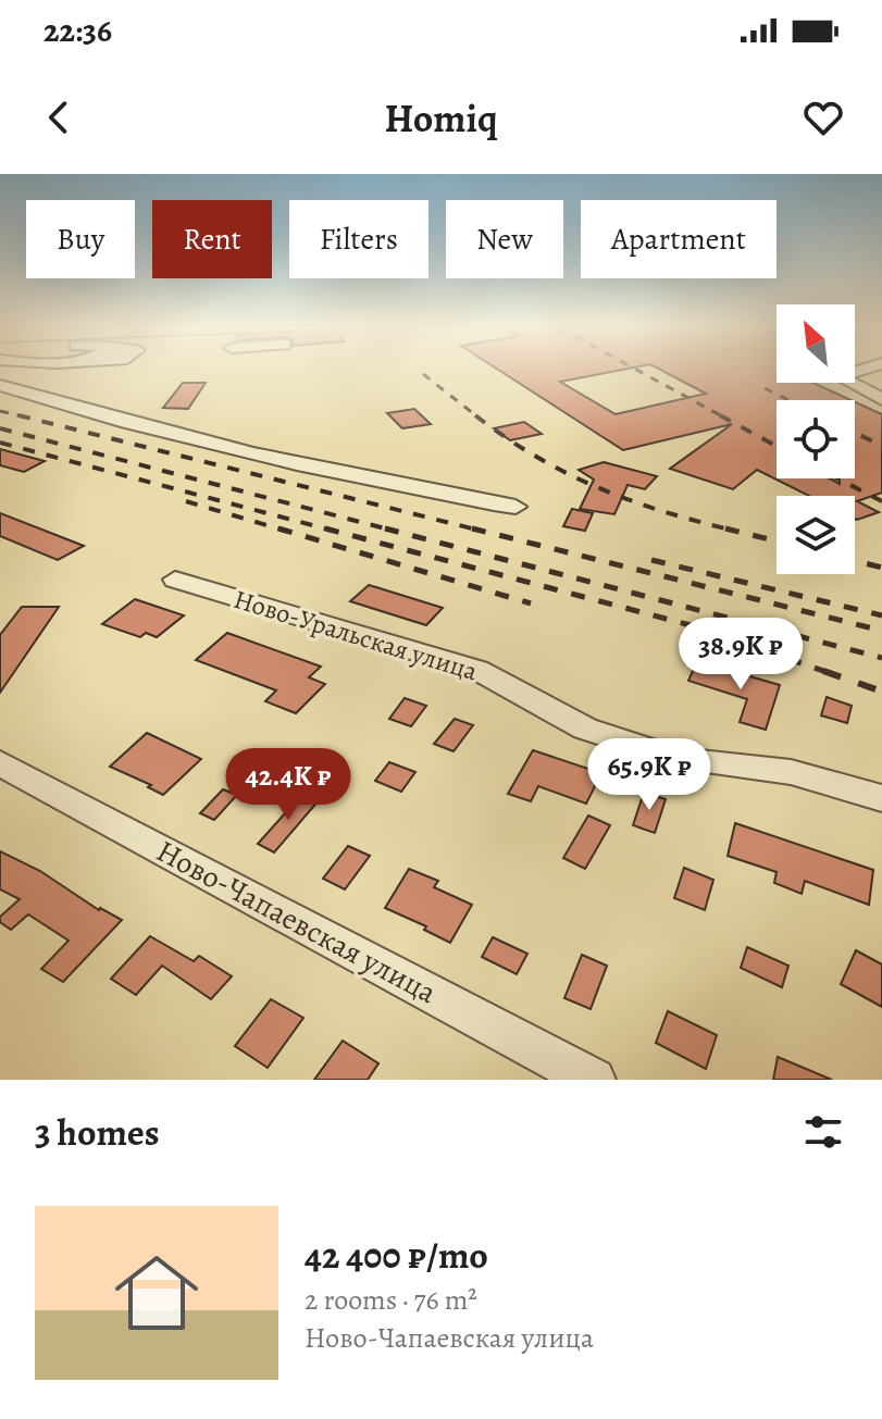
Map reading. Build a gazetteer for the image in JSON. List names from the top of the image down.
{
  "streets": {
    "street": ["Ново-Уральская улица", "Ново-Чапаевская улица"]
  },
  "north": "top left",
  "page": {
    "status": "22:36",
    "header": "Homiq",
    "chip": [
      "Buy",
      "Rent",
      "Filters",
      "New",
      "Apartment"
    ],
    "price": ["38.9K ₽", "65.9K ₽", "42.4K ₽"],
    "heading": "3 homes",
    "list": [
      {
        "name": "42 400 ₽/mo",
        "note": "2 rooms · 76 m² · Ново-Чапаевская улица"
      }
    ]
  }
}
